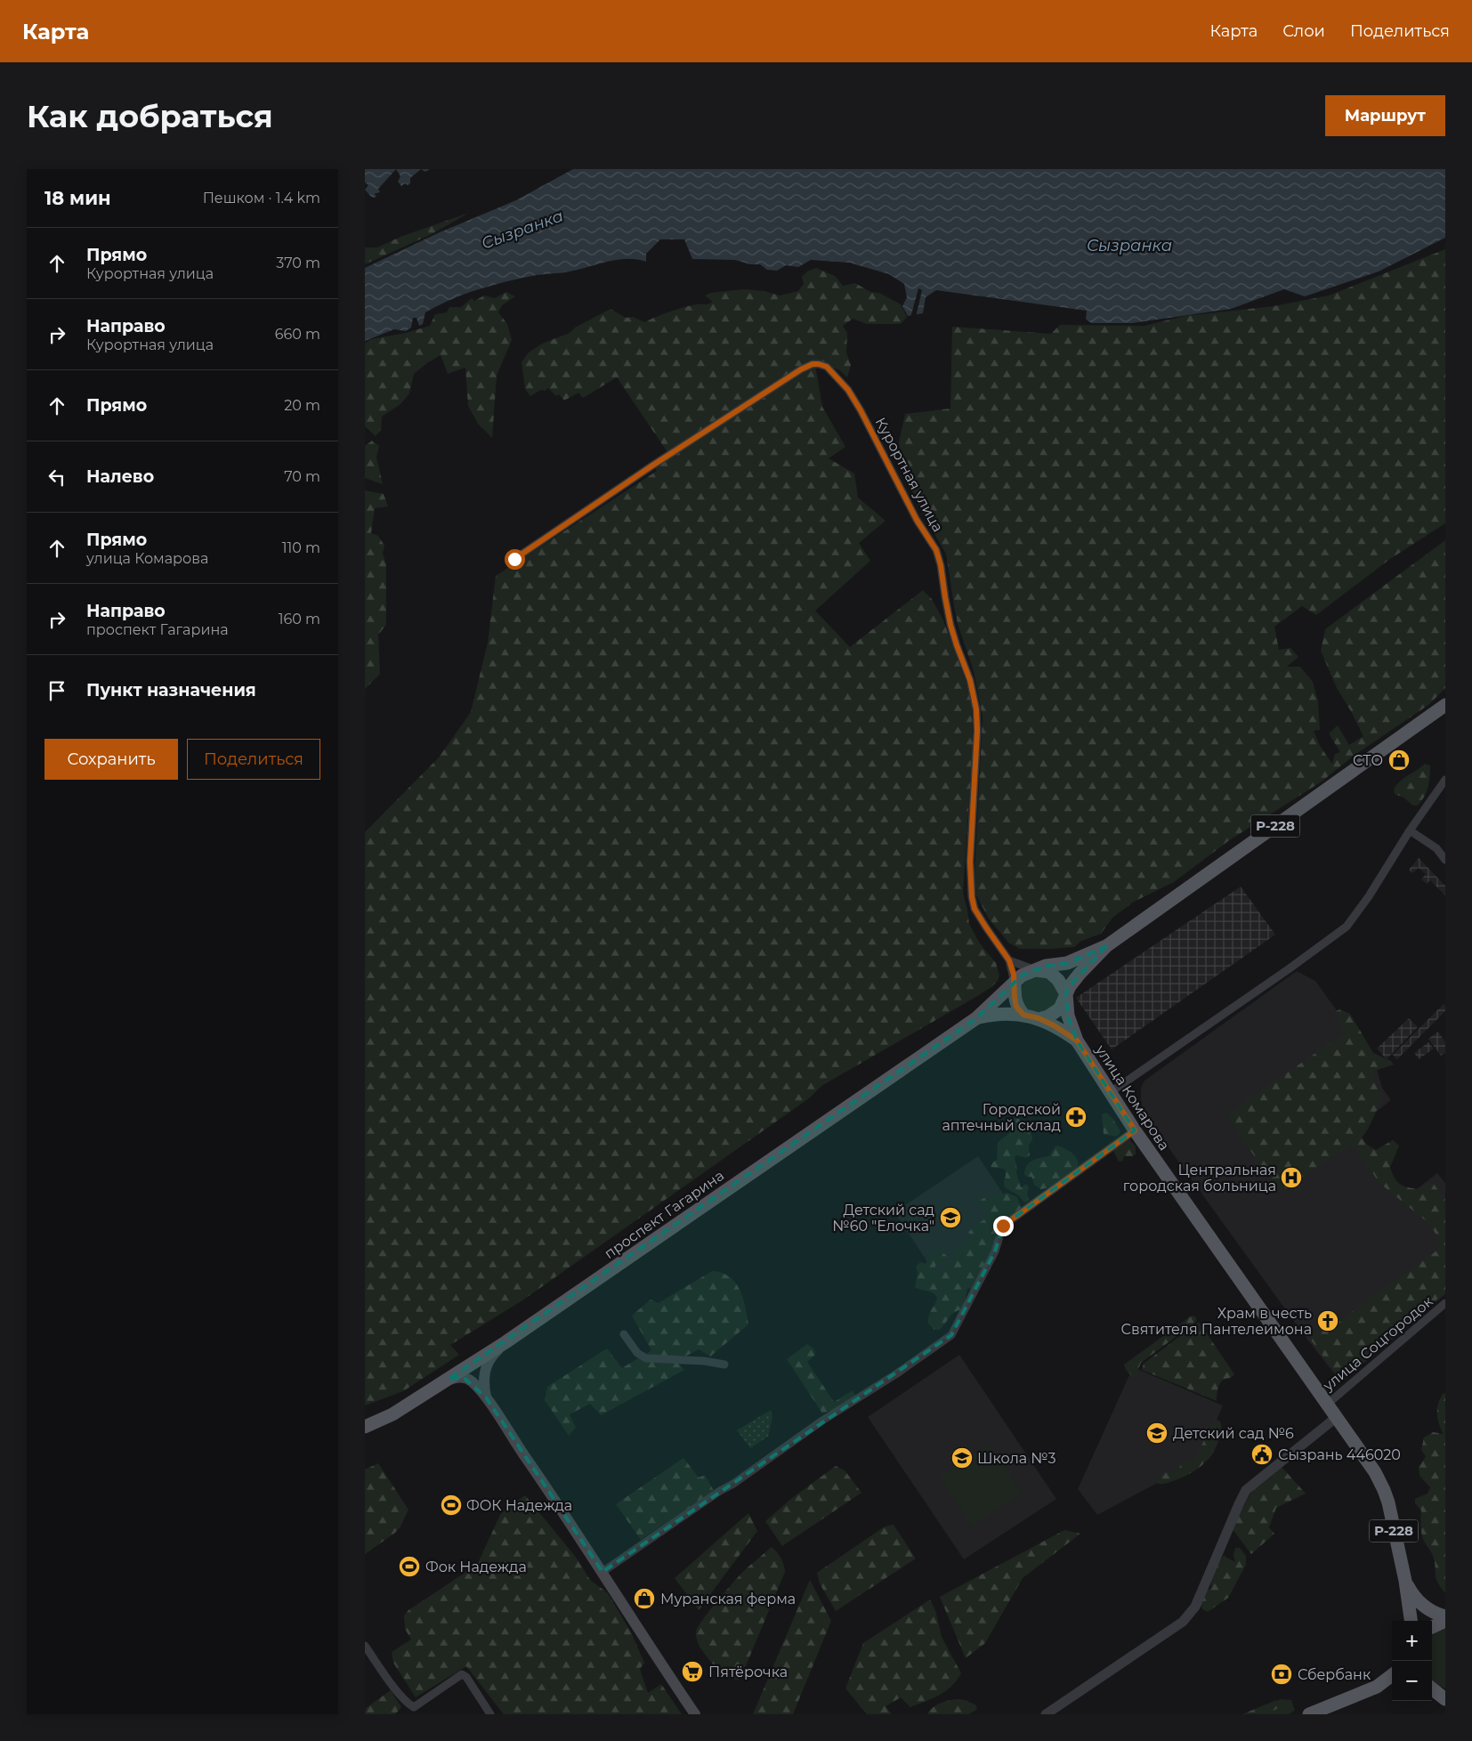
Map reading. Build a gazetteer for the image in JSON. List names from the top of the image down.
{
  "streets": {
    "main road": ["Р-228", "улица Комарова", "проспект Гагарина"],
    "street": ["Курортная улица", "улица Соцгородок"]
  },
  "crossings": [
    ["Курортная улица", "Р-228"],
    ["Курортная улица", "проспект Гагарина"],
    ["Р-228", "улица Комарова"],
    ["Р-228", "проспект Гагарина"],
    ["улица Комарова", "улица Соцгородок"]
  ],
  "water": ["Сызранка"],
  "places": {
    "shop": ["СТО", "Муранская ферма"],
    "pharmacy": ["Городской аптечный склад"],
    "hospital": ["Центральная городская больница"],
    "school or university": ["Детский сад №60 \"Елочка\"", "Детский сад №6", "Школа №3"],
    "church": ["Храм в честь Святителя Пантелеимона"],
    "public building": ["Сызрань 446020"],
    "sports": ["ФОК Надежда", "Фок Надежда"],
    "supermarket": ["Пятёрочка"],
    "bank": ["Сбербанк"]
  },
  "page": {
    "header": "Карта",
    "nav": ["Карта", "Слои", "Поделиться"],
    "buttons": [
      "Маршрут",
      ["Сохранить", "Поделиться"]
    ],
    "title": "Как добраться",
    "heading": ["18 мин", "Пешком · 1.4 km"],
    "list": [
      ["Прямо", "Курортная улица", "370 m"],
      ["Направо", "Курортная улица", "660 m"],
      ["Прямо", "20 m"],
      ["Налево", "70 m"],
      ["Прямо", "улица Комарова", "110 m"],
      ["Направо", "проспект Гагарина", "160 m"],
      "Пункт назначения"
    ],
    "map_buttons": ["+", "−"]
  }
}
